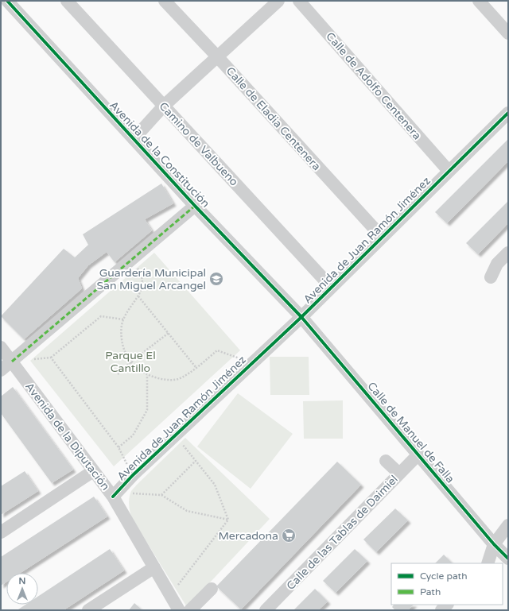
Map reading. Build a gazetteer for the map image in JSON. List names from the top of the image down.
{
  "streets": {
    "street": [
      "Calle de Adolfo Centenera",
      "Calle de Eladia Centenera",
      "Camino de Valbueno",
      "Avenida de la Constitución",
      "Avenida de Juan Ramón Jiménez",
      "Calle de Manuel de Falla",
      "Avenida de la Diputación",
      "Calle de las Tablas de Daimiel"
    ]
  },
  "crossings": [
    ["Calle de Adolfo Centenera", "Avenida de Juan Ramón Jiménez"],
    ["Calle de Eladia Centenera", "Avenida de Juan Ramón Jiménez"],
    ["Camino de Valbueno", "Avenida de Juan Ramón Jiménez"],
    ["Avenida de la Constitución", "Avenida de Juan Ramón Jiménez"],
    ["Avenida de la Constitución", "Calle de Manuel de Falla"],
    ["Avenida de Juan Ramón Jiménez", "Calle de Manuel de Falla"],
    ["Avenida de Juan Ramón Jiménez", "Avenida de la Diputación"],
    ["Calle de Manuel de Falla", "Calle de las Tablas de Daimiel"]
  ],
  "parks": ["Parque El Cantillo"],
  "places": {
    "school or university": ["Guardería Municipal San Miguel Arcangel"],
    "supermarket": ["Mercadona"]
  },
  "legend": ["Cycle path", "Path"],
  "north": "top"
}
